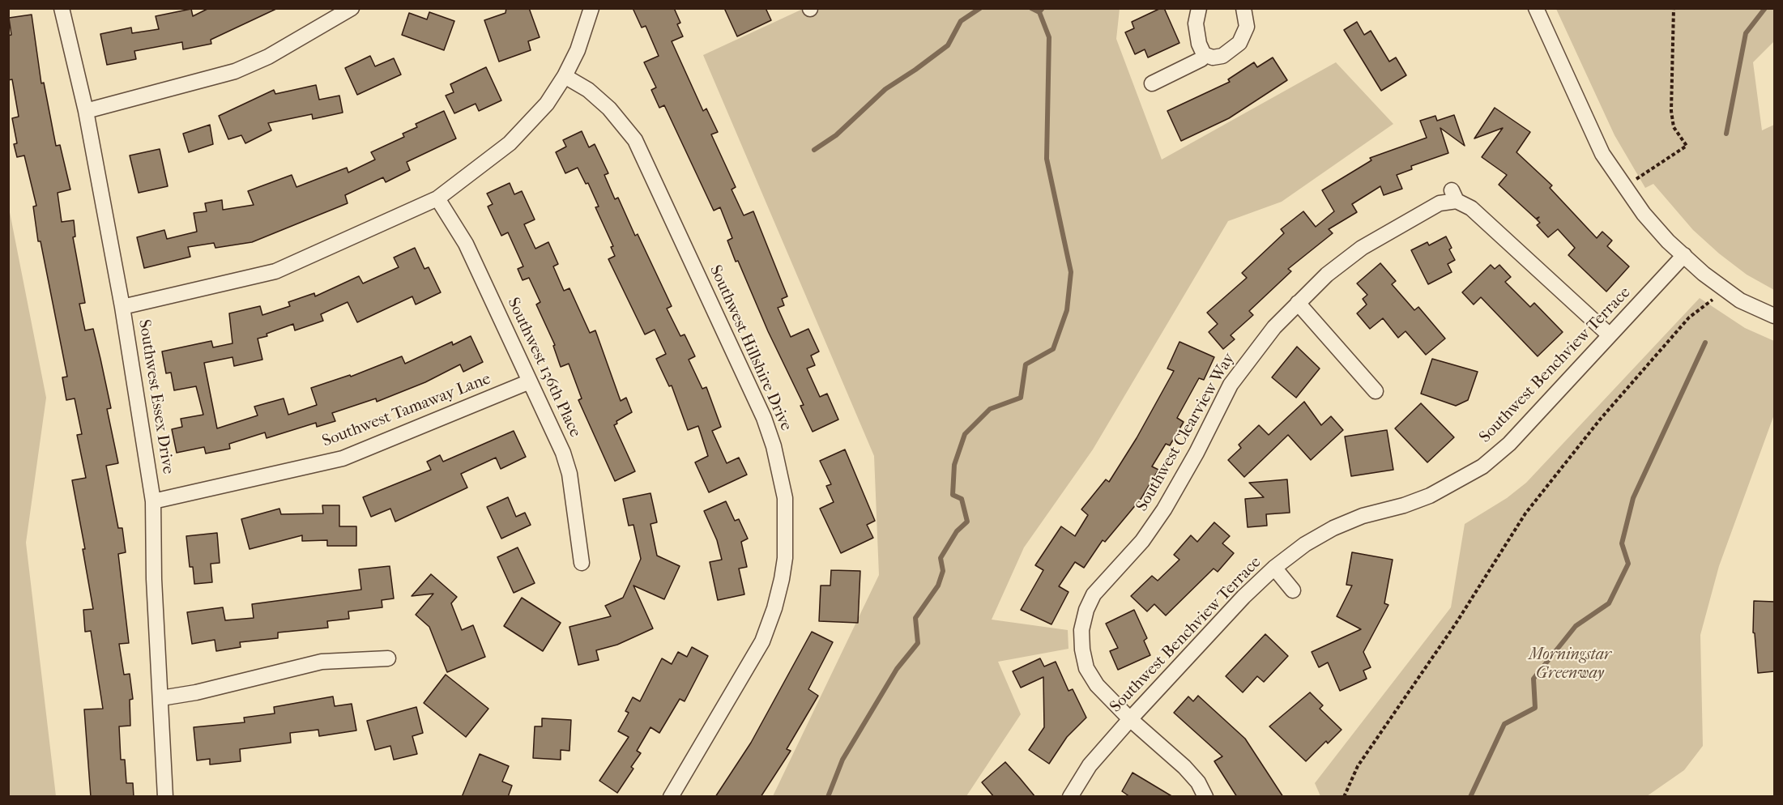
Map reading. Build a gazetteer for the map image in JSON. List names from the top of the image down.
{
  "streets": {
    "street": [
      "Southwest Hillshire Drive",
      "Southwest Benchview Terrace",
      "Southwest 136th Place",
      "Southwest Essex Drive",
      "Southwest Tamaway Lane",
      "Southwest Clearview Way"
    ]
  },
  "crossings": [
    ["Southwest Benchview Terrace", "Southwest Clearview Way"],
    ["Southwest 136th Place", "Southwest Tamaway Lane"],
    ["Southwest Essex Drive", "Southwest Tamaway Lane"]
  ],
  "parks": ["Morningstar Greenway"]
}
